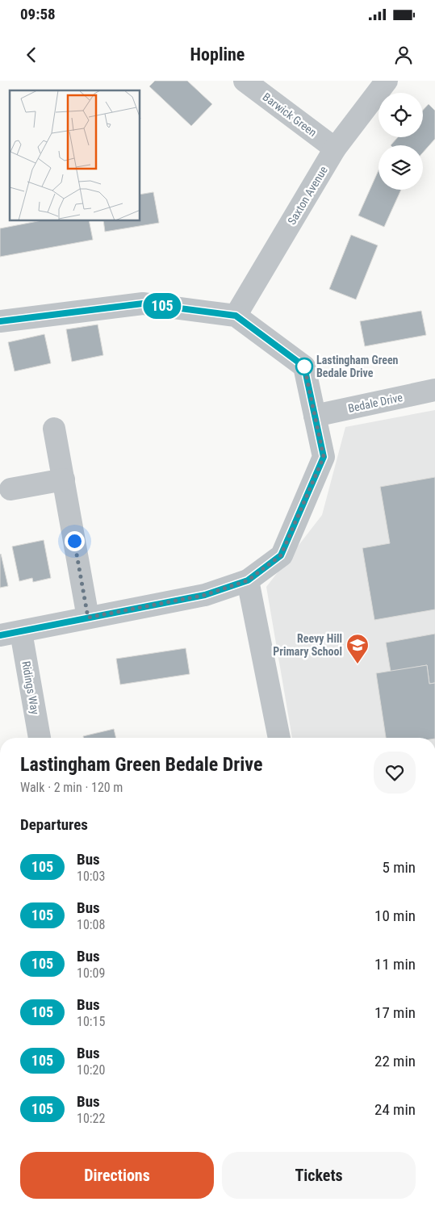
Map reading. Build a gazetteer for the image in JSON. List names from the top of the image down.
{
  "streets": {
    "street": [
      "Barwick Green",
      "Saxton Avenue",
      "Bedale Drive",
      "Ridings Way"
    ]
  },
  "crossings": [
    ["Barwick Green", "Saxton Avenue"]
  ],
  "places": {
    "other": ["Lastingham Green Bedale Drive"],
    "school or university": ["Reevy Hill Primary School"]
  },
  "lines": ["bus line 105"],
  "page": {
    "status": "09:58",
    "header": "Hopline",
    "on_map": "105",
    "heading": [
      ["Lastingham Green Bedale Drive", "Walk · 2 min · 120 m"],
      "Departures"
    ],
    "list": [
      {
        "mark": "105",
        "name": "Bus",
        "note": "10:03",
        "value": "5 min"
      },
      {
        "mark": "105",
        "name": "Bus",
        "note": "10:08",
        "value": "10 min"
      },
      {
        "mark": "105",
        "name": "Bus",
        "note": "10:09",
        "value": "11 min"
      },
      {
        "mark": "105",
        "name": "Bus",
        "note": "10:15",
        "value": "17 min"
      },
      {
        "mark": "105",
        "name": "Bus",
        "note": "10:20",
        "value": "22 min"
      },
      {
        "mark": "105",
        "name": "Bus",
        "note": "10:22",
        "value": "24 min"
      }
    ],
    "buttons": ["Directions", "Tickets"]
  }
}
